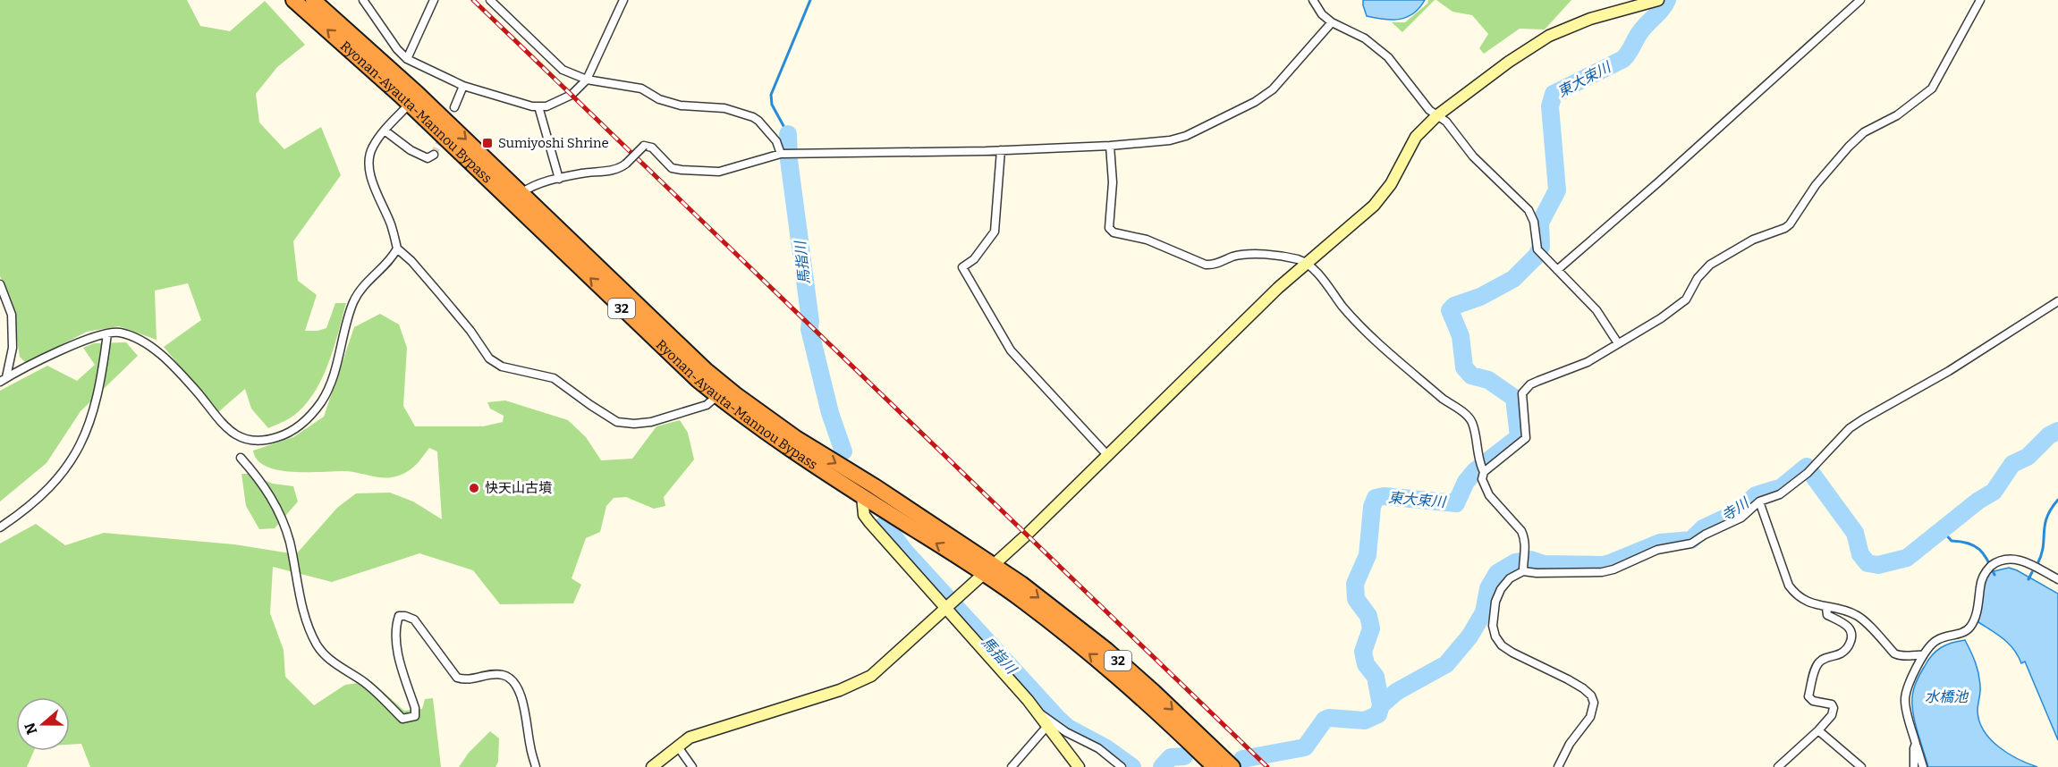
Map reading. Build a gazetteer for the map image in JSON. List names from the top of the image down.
{
  "streets": {
    "highway": ["Ryonan-Ayauta-Mannou Bypass", "32"]
  },
  "water": [
    "東大束川",
    "馬指川",
    "寺川",
    "水橋池"
  ],
  "places": {
    "transit": ["Sumiyoshi Shrine"],
    "other": ["快天山古墳"]
  },
  "north": "left"
}
